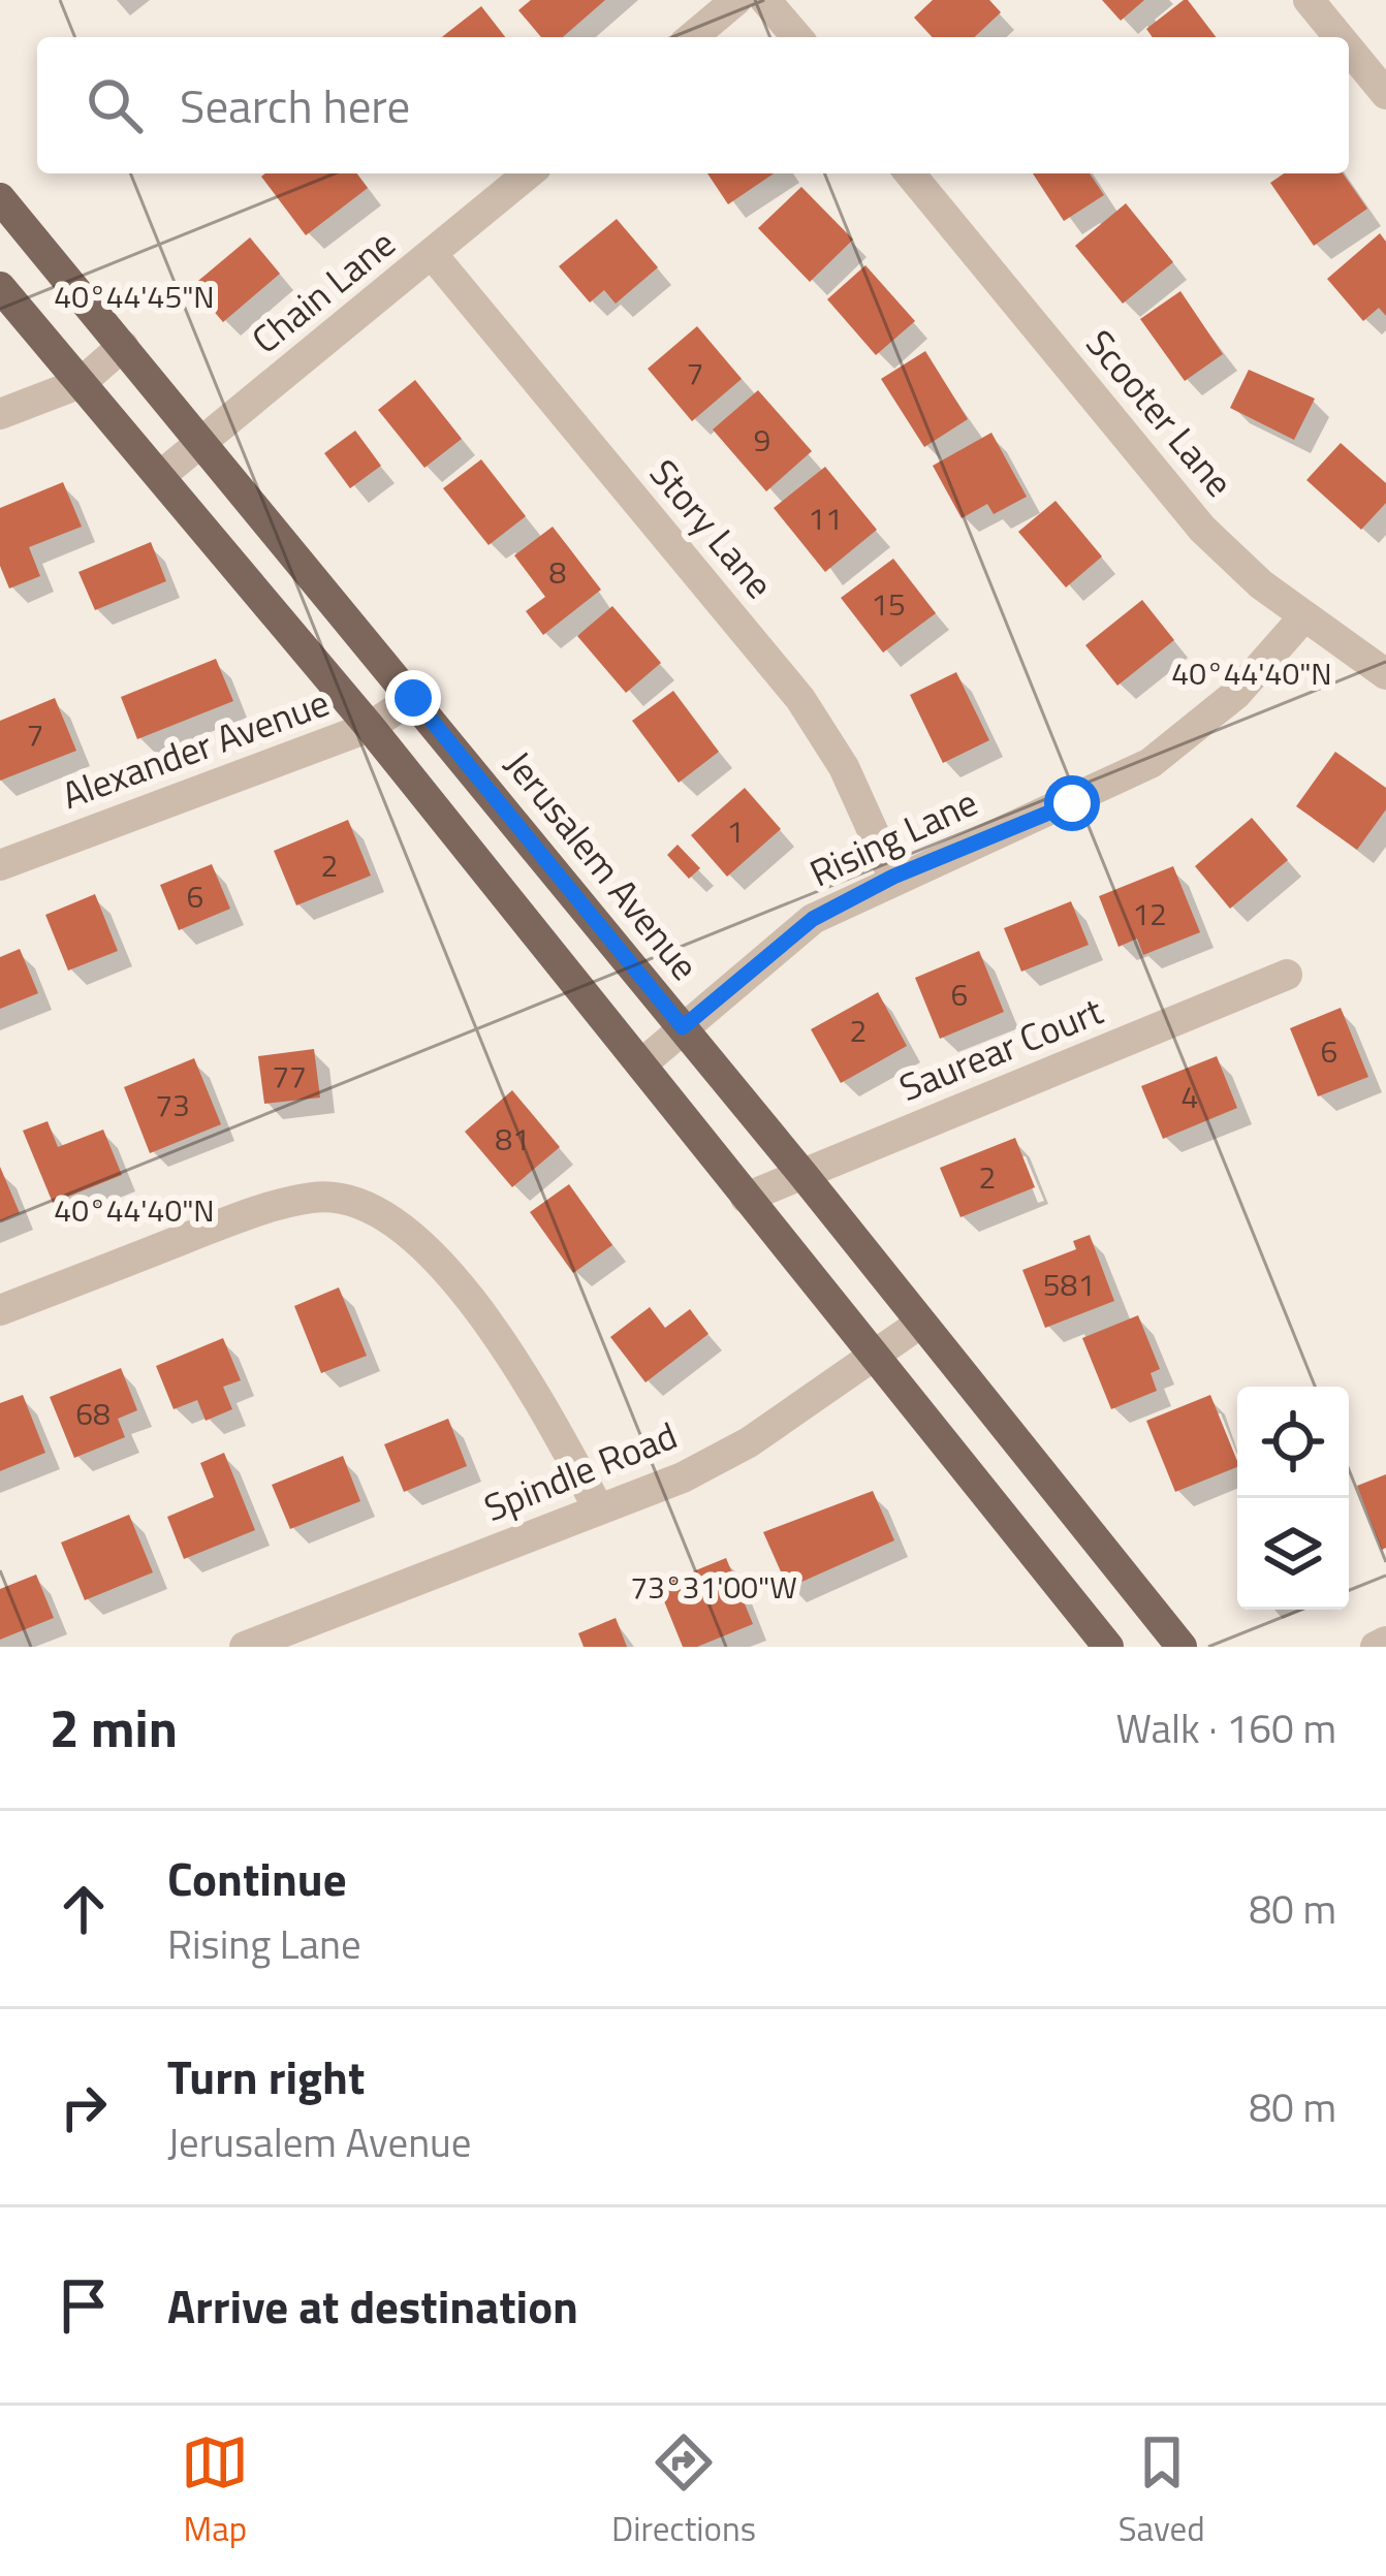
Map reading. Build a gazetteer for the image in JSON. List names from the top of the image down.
{
  "streets": {
    "main road": ["Jerusalem Avenue"],
    "street": [
      "Chain Lane",
      "Scooter Lane",
      "Story Lane",
      "Alexander Avenue",
      "Rising Lane",
      "Saurear Court",
      "Spindle Road"
    ]
  },
  "crossings": [
    ["Chain Lane", "Story Lane"],
    ["Chain Lane", "Jerusalem Avenue"],
    ["Scooter Lane", "Rising Lane"],
    ["Story Lane", "Rising Lane"],
    ["Alexander Avenue", "Jerusalem Avenue"],
    ["Rising Lane", "Jerusalem Avenue"],
    ["Jerusalem Avenue", "Saurear Court"],
    ["Jerusalem Avenue", "Spindle Road"]
  ],
  "house_numbers": [
    "7",
    "9",
    "11",
    "8",
    "15",
    "7",
    "1",
    "2",
    "6",
    "12",
    "6",
    "2",
    "6",
    "77",
    "4",
    "73",
    "81",
    "2",
    "581",
    "68"
  ],
  "page": {
    "search": "Search here",
    "heading": ["2 min", "Walk · 160 m"],
    "list": [
      ["Continue", "Rising Lane", "80 m"],
      ["Turn right", "Jerusalem Avenue", "80 m"],
      "Arrive at destination"
    ],
    "nav": ["Map", "Directions", "Saved"]
  },
  "coordinates": ["40°44'45\"N", "40°44'40\"N", "73°31'00\"W"]
}
